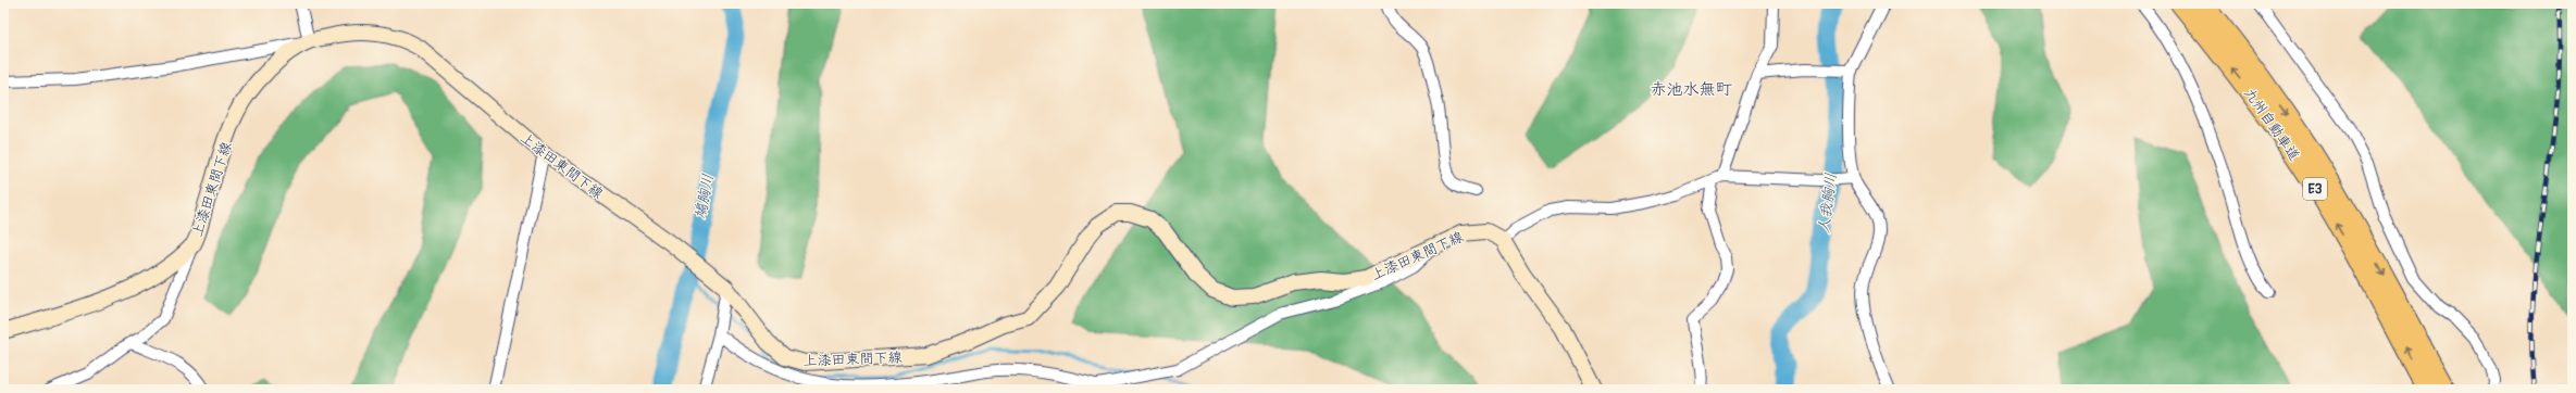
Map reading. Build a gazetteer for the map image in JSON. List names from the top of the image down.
{
  "streets": {
    "highway": ["九州自動車道", "E3"],
    "main road": ["上漆田東間下線"]
  },
  "districts": ["赤池水無町"],
  "water": ["鳩胸川", "人我胸川"]
}
